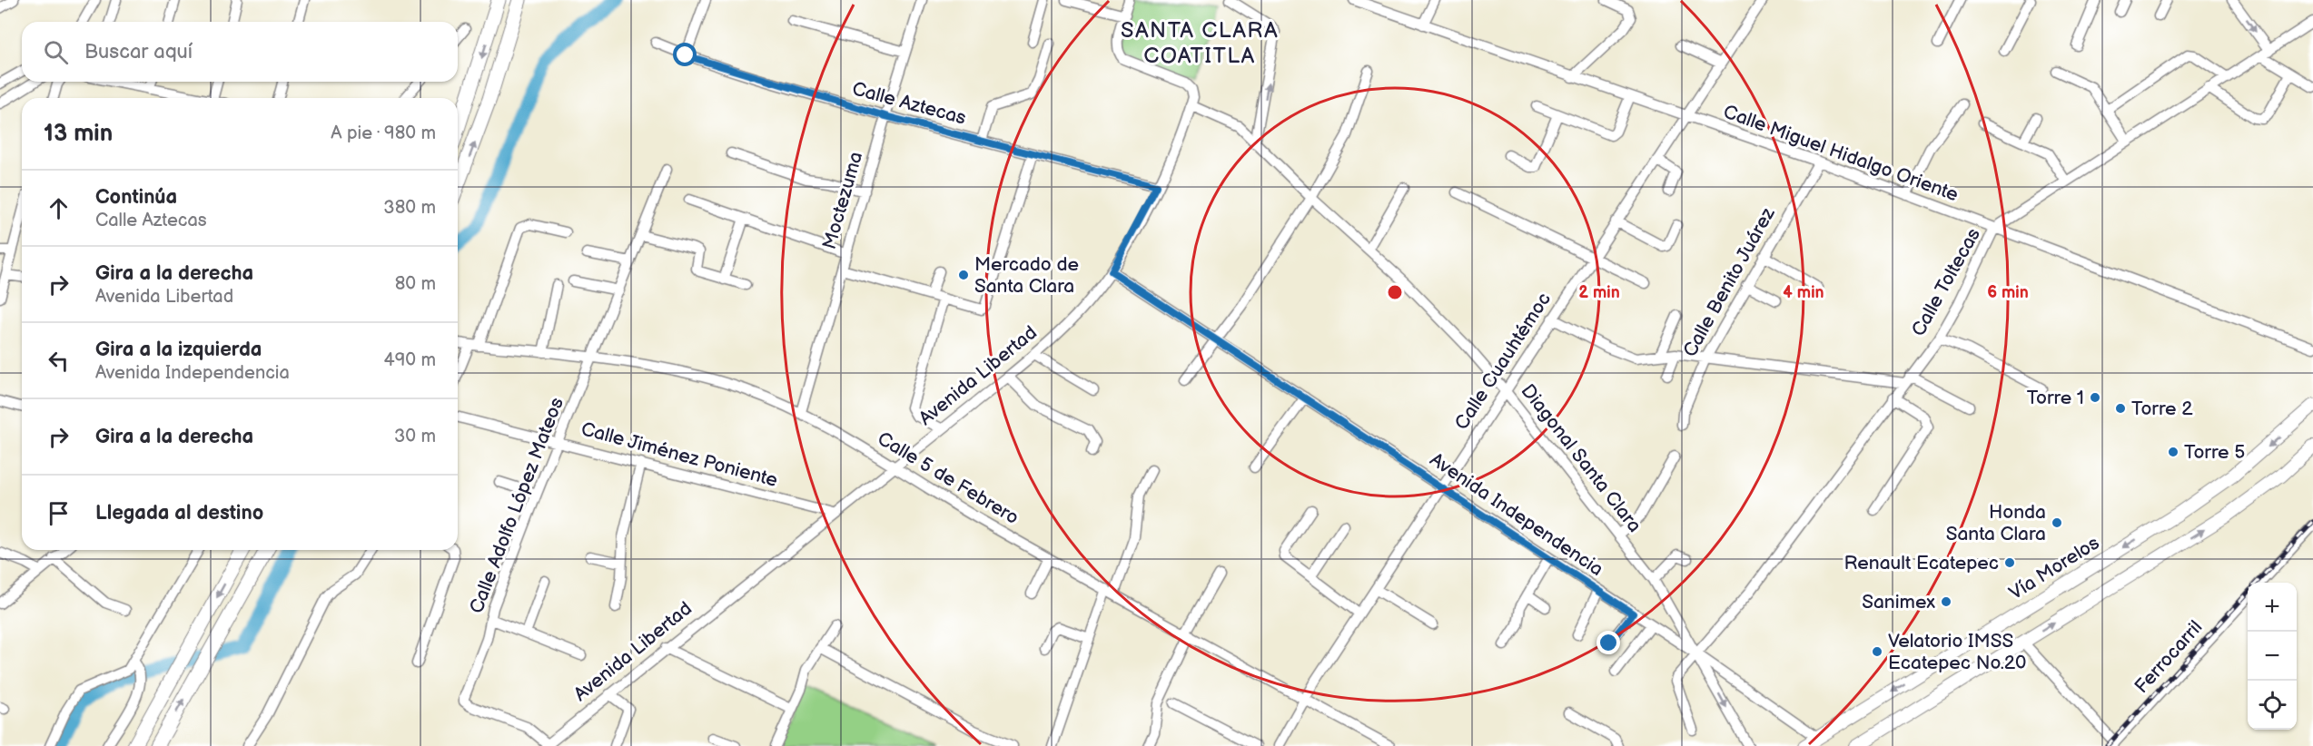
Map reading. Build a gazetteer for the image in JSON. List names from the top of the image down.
{
  "streets": {
    "main road": ["Vía Morelos"],
    "street": [
      "Calle Aztecas",
      "Calle Miguel Hidalgo Oriente",
      "Moctezuma",
      "Calle Benito Juárez",
      "Calle Toltecas",
      "Calle Cuauhtémoc",
      "Avenida Libertad",
      "Calle Jiménez Poniente",
      "Diagonal Santa Clara",
      "Calle 5 de Febrero",
      "Calle Adolfo López Mateos",
      "Avenida Independencia",
      "Ferrocarril"
    ]
  },
  "crossings": [
    ["Calle Aztecas", "Moctezuma"],
    ["Calle Aztecas", "Avenida Libertad"],
    ["Calle Miguel Hidalgo Oriente", "Calle Benito Juárez"],
    ["Calle Miguel Hidalgo Oriente", "Calle Toltecas"],
    ["Calle Miguel Hidalgo Oriente", "Calle Cuauhtémoc"],
    ["Moctezuma", "Calle 5 de Febrero"],
    ["Calle Toltecas", "Diagonal Santa Clara"],
    ["Calle Toltecas", "Avenida Independencia"],
    ["Calle Cuauhtémoc", "Diagonal Santa Clara"],
    ["Calle Cuauhtémoc", "Calle 5 de Febrero"],
    ["Calle Cuauhtémoc", "Avenida Independencia"],
    ["Avenida Libertad", "Calle Jiménez Poniente"],
    ["Avenida Libertad", "Diagonal Santa Clara"],
    ["Avenida Libertad", "Calle 5 de Febrero"],
    ["Avenida Libertad", "Calle Adolfo López Mateos"],
    ["Avenida Libertad", "Avenida Independencia"],
    ["Calle Jiménez Poniente", "Calle Adolfo López Mateos"],
    ["Diagonal Santa Clara", "Avenida Independencia"],
    ["Calle 5 de Febrero", "Calle Adolfo López Mateos"],
    ["Avenida Independencia", "Vía Morelos"]
  ],
  "districts": ["SANTA CLARA COATITLA"],
  "places": [
    "Mercado de Santa Clara",
    "Torre 1",
    "Torre 2",
    "Torre 5",
    "Honda Santa Clara",
    "Renault Ecatepec",
    "Sanimex",
    "Velatorio IMSS Ecatepec No.20"
  ],
  "page": {
    "search": "Buscar aquí",
    "heading": ["13 min", "A pie · 980 m"],
    "list": [
      ["Continúa", "Calle Aztecas", "380 m"],
      ["Gira a la derecha", "Avenida Libertad", "80 m"],
      ["Gira a la izquierda", "Avenida Independencia", "490 m"],
      ["Gira a la derecha", "30 m"],
      "Llegada al destino"
    ],
    "map_buttons": ["+", "−"]
  },
  "rings": ["2 min", "4 min", "6 min"]
}
